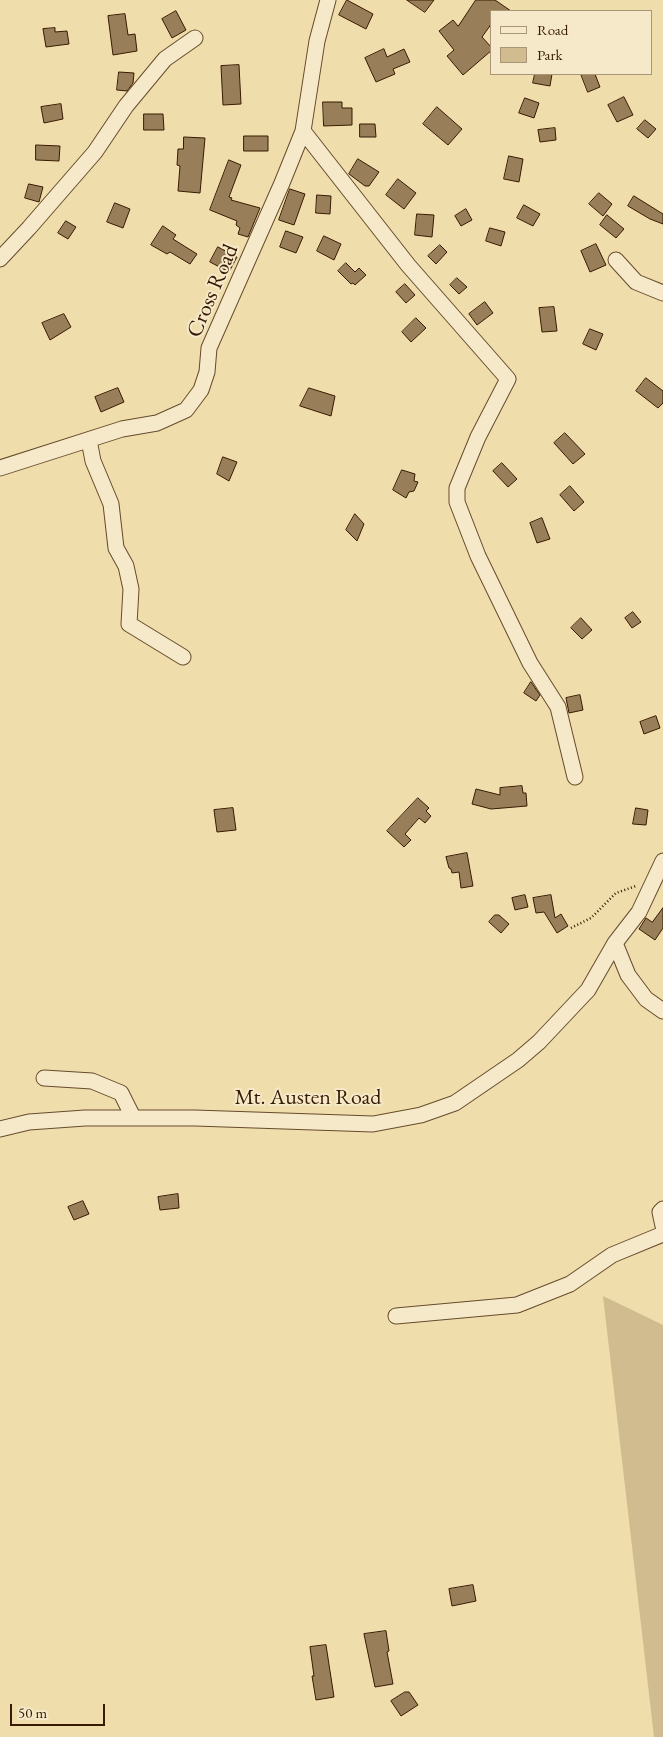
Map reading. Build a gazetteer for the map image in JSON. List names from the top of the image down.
{
  "streets": {
    "street": ["Cross Road", "Mt. Austen Road"]
  },
  "legend": ["Road", "Park"],
  "scale_bar": "50 m"
}
